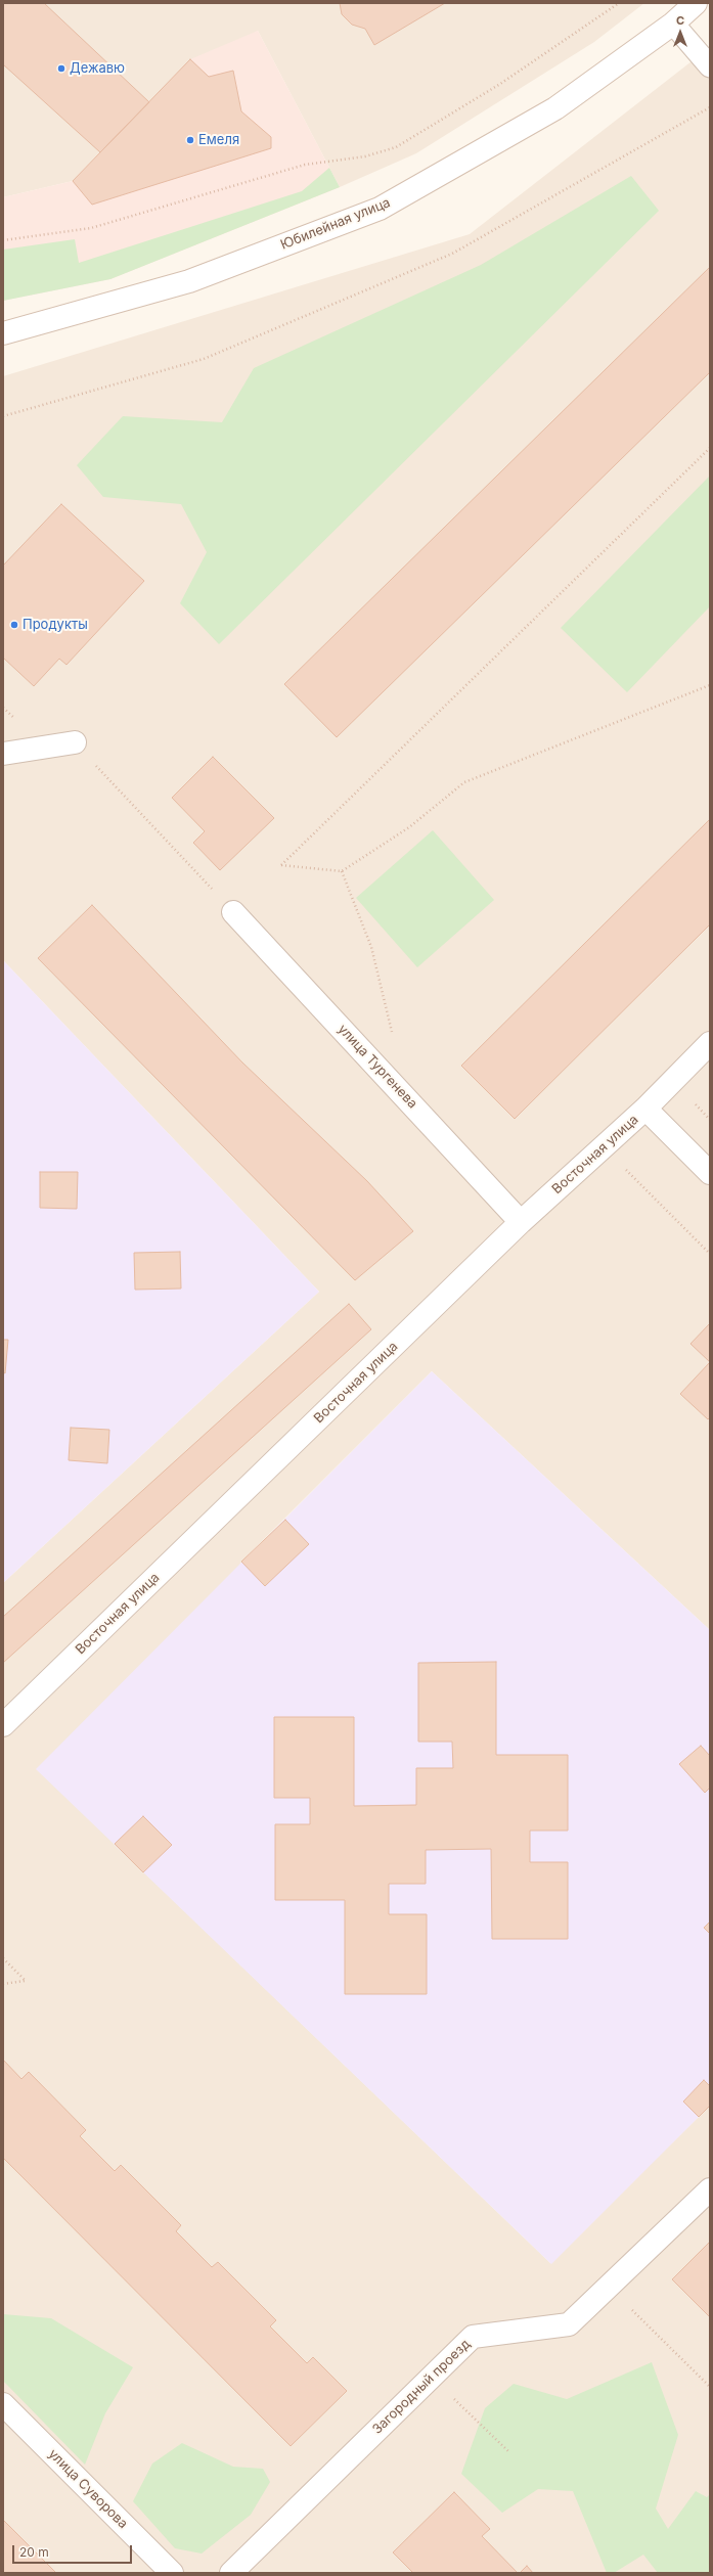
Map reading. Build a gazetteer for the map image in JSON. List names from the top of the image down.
{
  "streets": {
    "street": [
      "Юбилейная улица",
      "улица Тургенева",
      "Восточная улица",
      "Загородный проезд",
      "улица Суворова"
    ]
  },
  "crossings": [
    ["улица Тургенева", "Восточная улица"]
  ],
  "places": ["Дежавю", "Емеля", "Продукты"],
  "scale_bar": "20 m",
  "north": "top"
}
